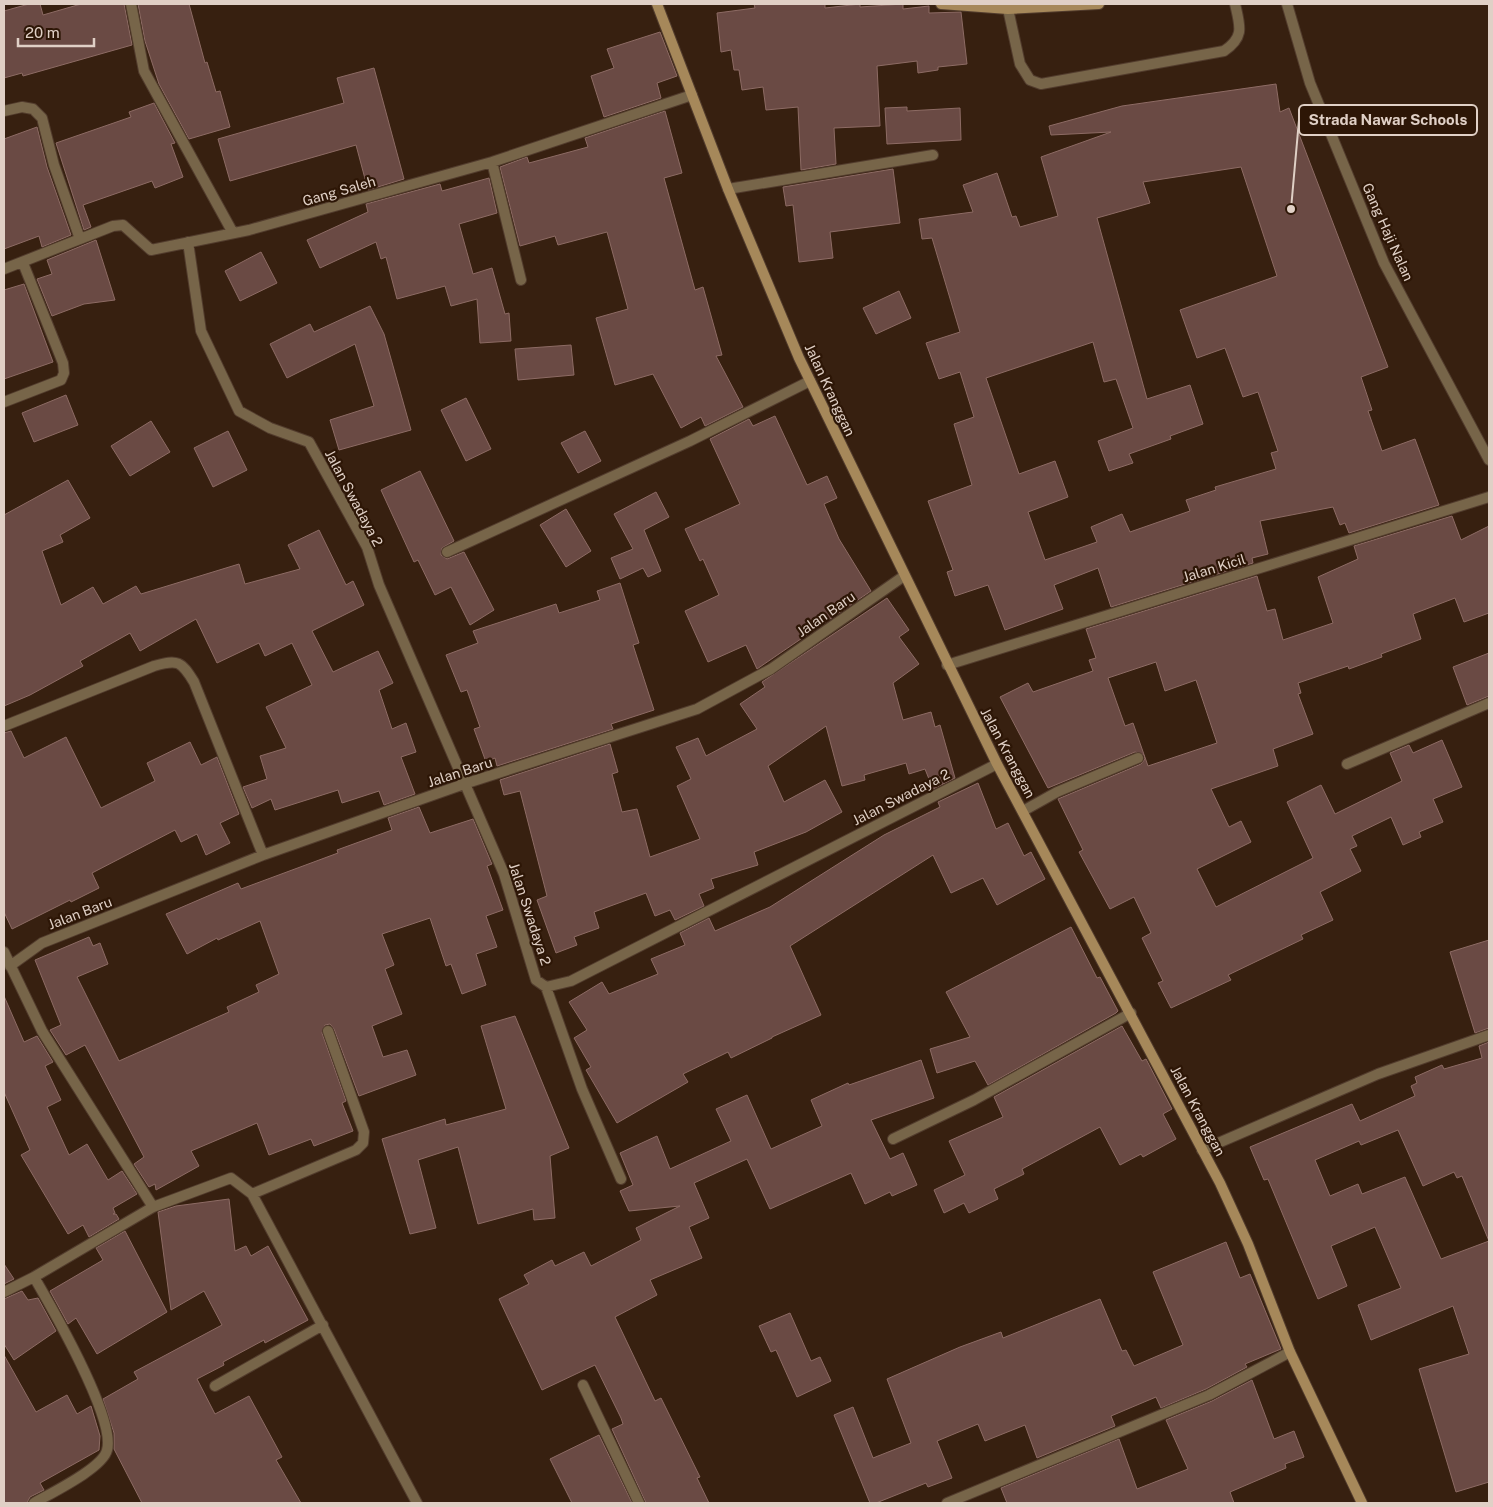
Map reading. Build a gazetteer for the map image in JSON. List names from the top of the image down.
{
  "streets": {
    "main road": ["Jalan Kranggan"],
    "street": [
      "Gang Saleh",
      "Gang Haji Nalan",
      "Jalan Swadaya 2",
      "Jalan Kicil",
      "Jalan Baru"
    ]
  },
  "crossings": [
    ["Gang Saleh", "Jalan Kranggan"],
    ["Gang Saleh", "Jalan Swadaya 2"],
    ["Jalan Kranggan", "Jalan Swadaya 2"],
    ["Jalan Kranggan", "Jalan Kicil"],
    ["Jalan Kranggan", "Jalan Baru"],
    ["Jalan Swadaya 2", "Jalan Baru"]
  ],
  "places": ["Strada Nawar Schools"],
  "scale_bar": "20 m"
}
